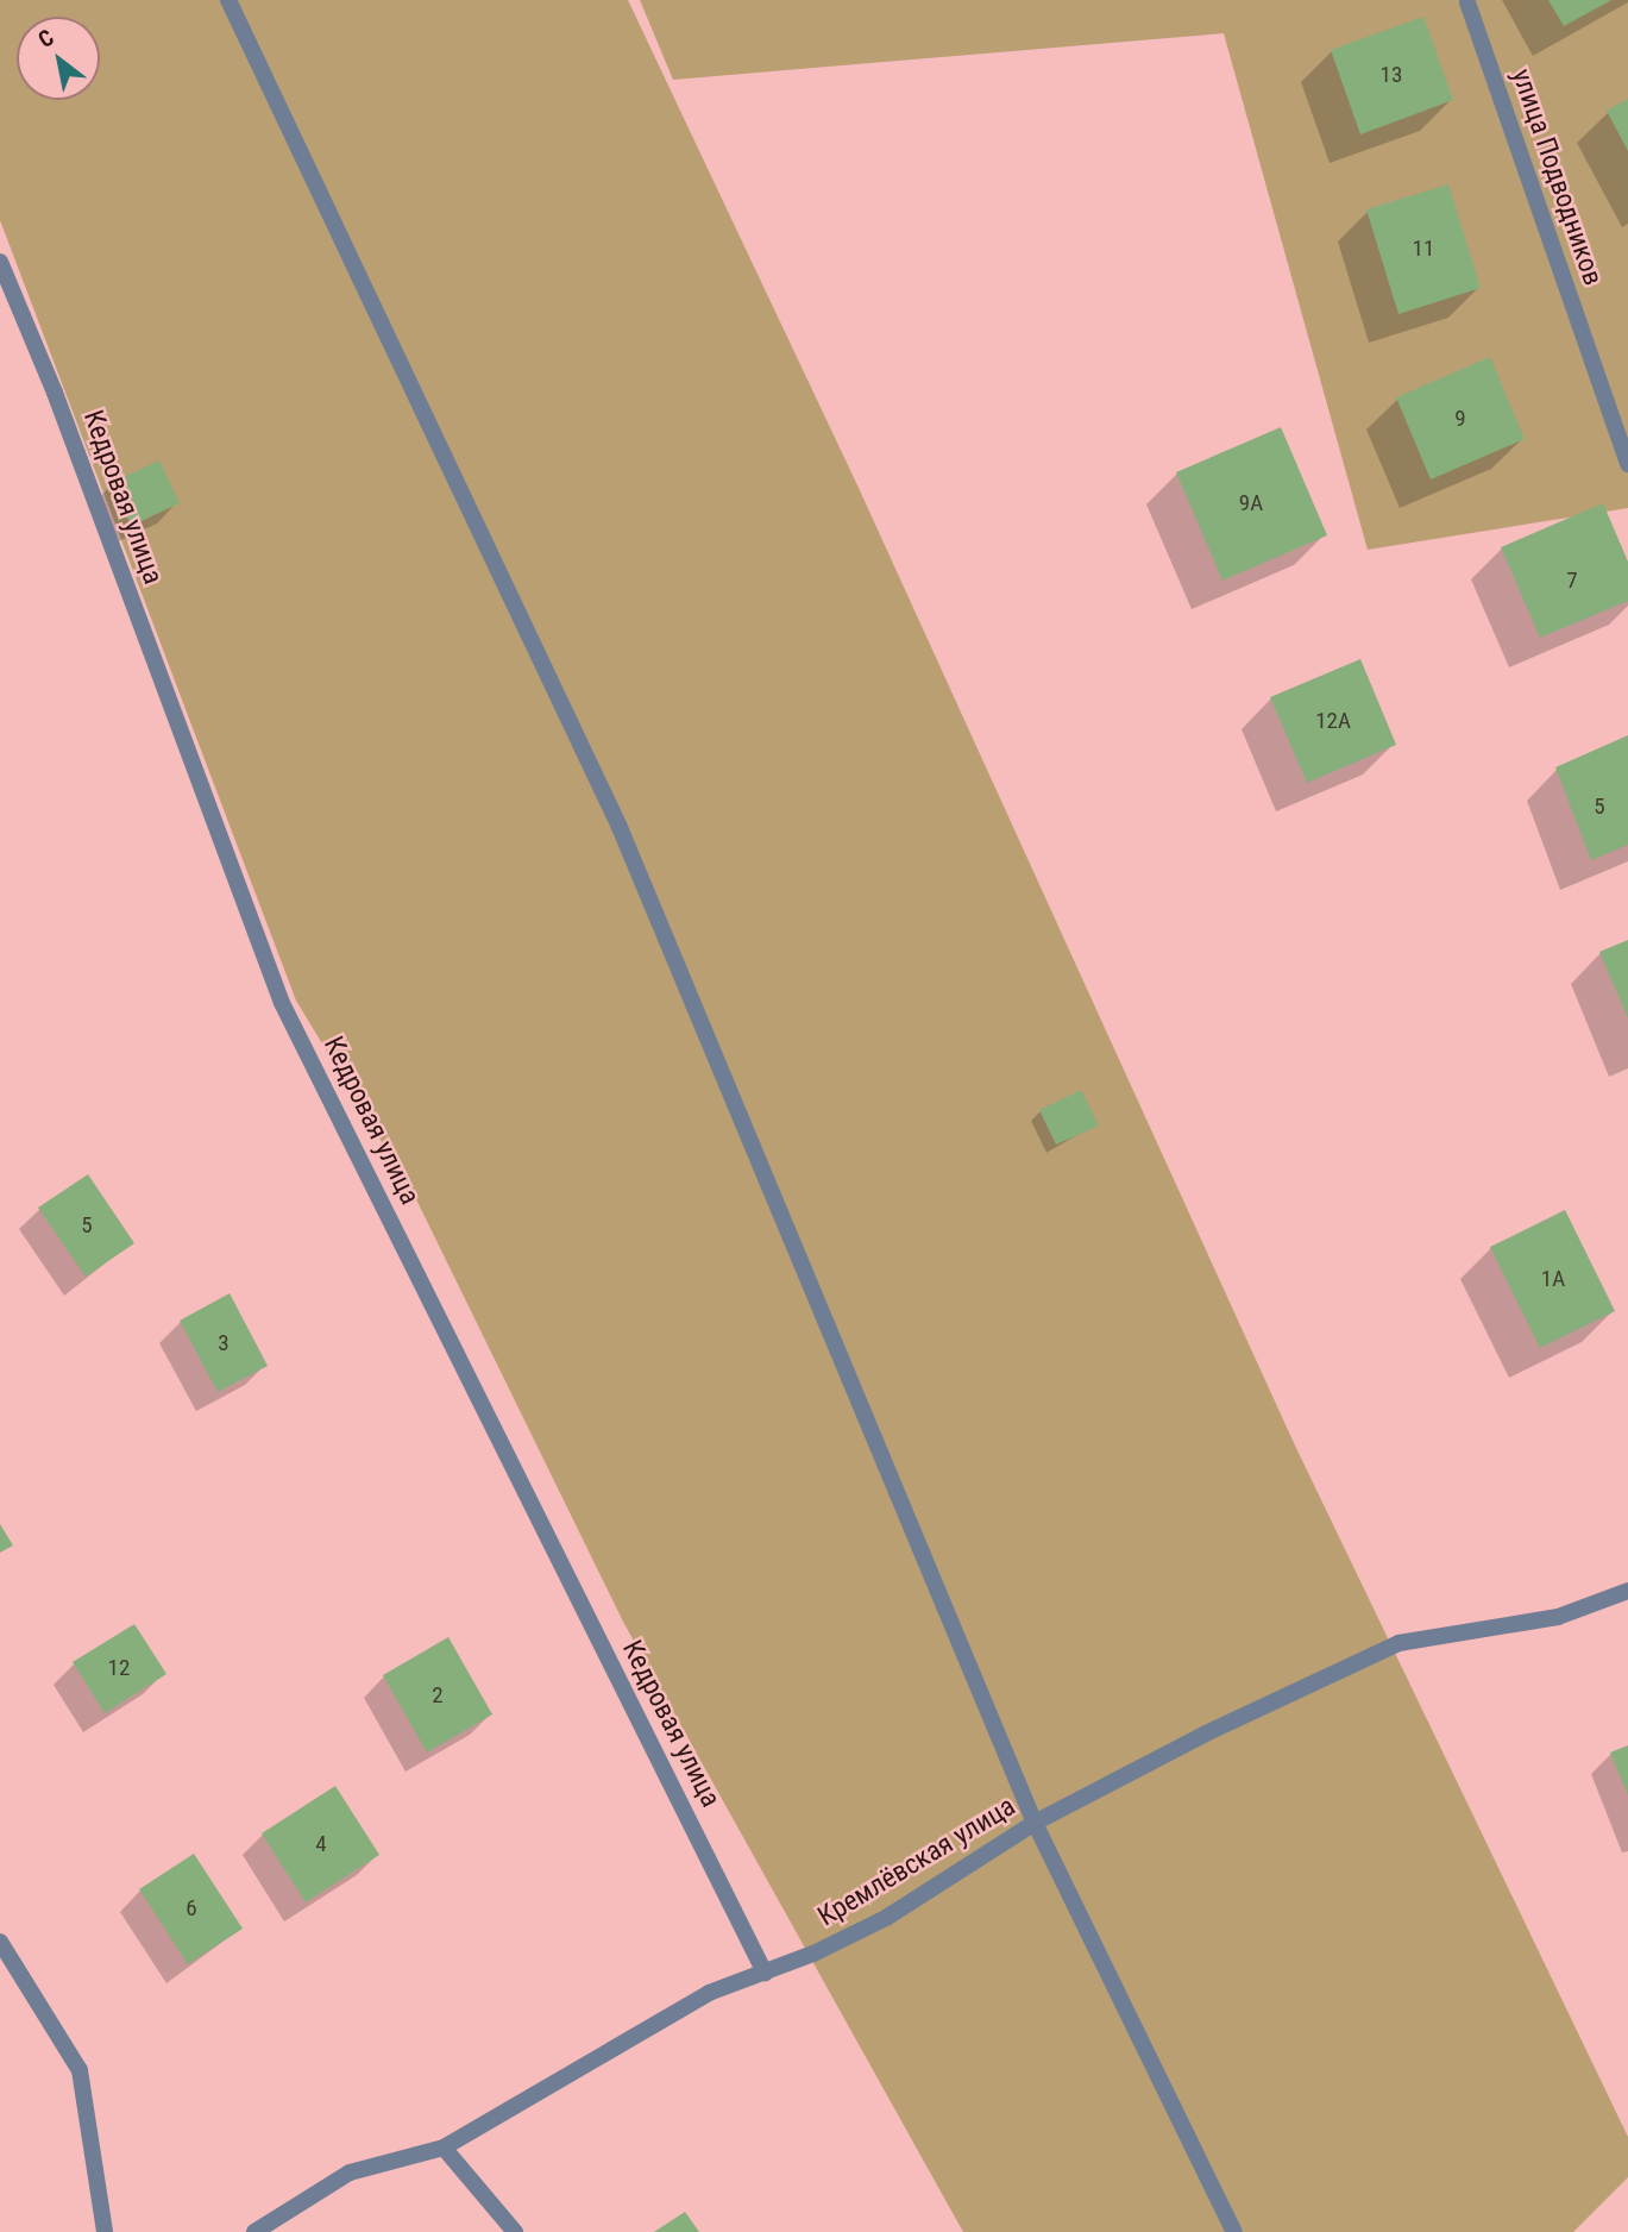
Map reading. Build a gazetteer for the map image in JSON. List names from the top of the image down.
{
  "streets": {
    "street": ["улица Подводников", "Кедровая улица", "Кремлёвская улица"]
  },
  "crossings": [
    ["Кедровая улица", "Кремлёвская улица"]
  ],
  "house_numbers": [
    "13",
    "11",
    "9",
    "9А",
    "7",
    "12А",
    "5",
    "5",
    "1А",
    "3",
    "12",
    "2",
    "4",
    "6"
  ],
  "north": "top left"
}
